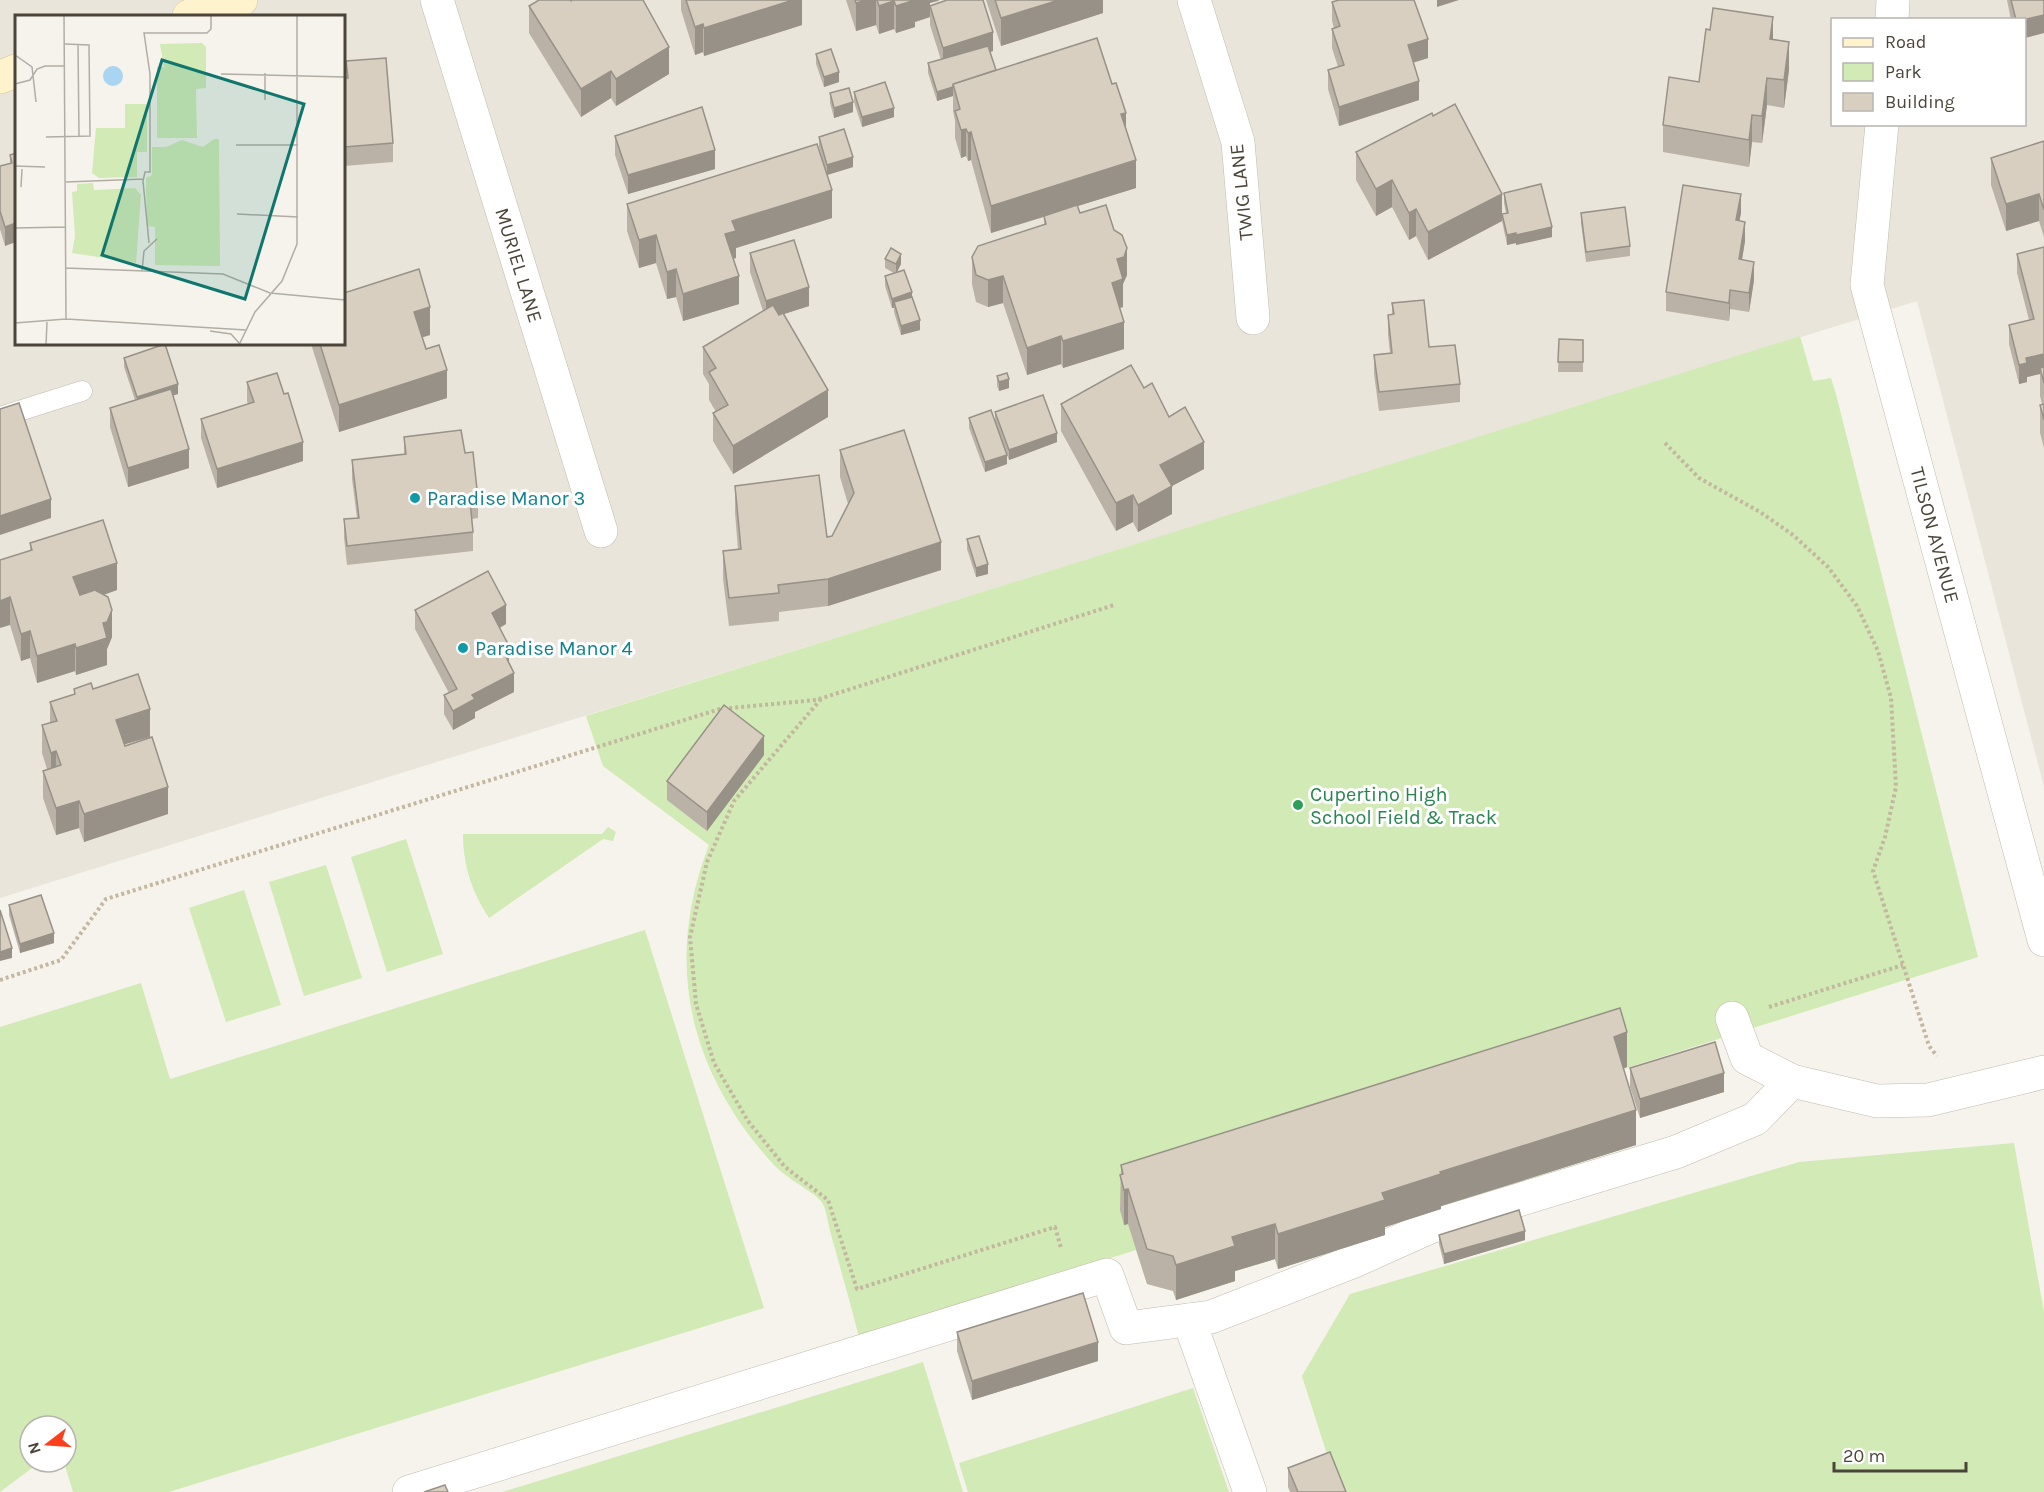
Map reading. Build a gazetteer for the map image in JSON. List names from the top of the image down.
{
  "streets": {
    "street": ["TWIG LANE", "MURIEL LANE", "TILSON AVENUE"]
  },
  "places": ["Paradise Manor 3", "Paradise Manor 4", "Cupertino High School Field & Track"],
  "legend": ["Road", "Park", "Building"],
  "scale_bar": "20 m",
  "north": "left"
}
